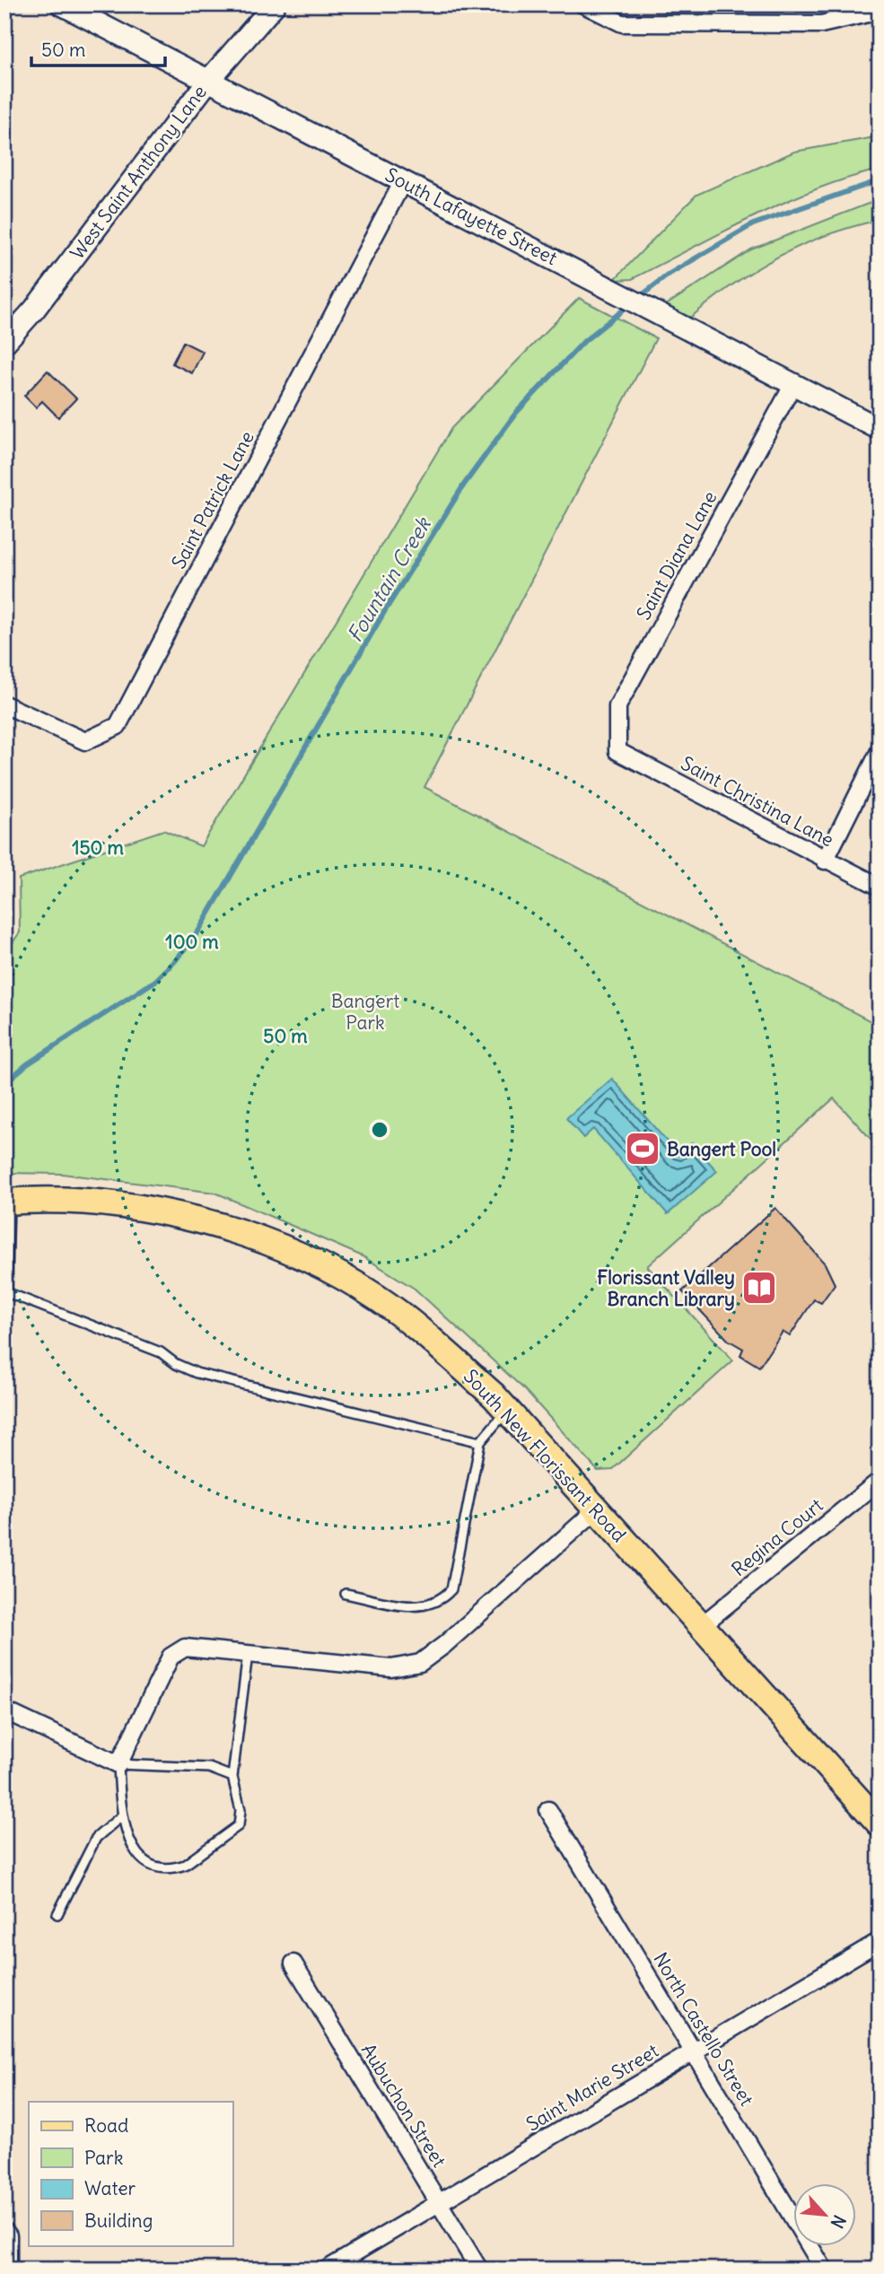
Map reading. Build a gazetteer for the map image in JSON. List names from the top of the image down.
{
  "streets": {
    "main road": ["South New Florissant Road"],
    "street": [
      "West Saint Anthony Lane",
      "South Lafayette Street",
      "Saint Patrick Lane",
      "Saint Diana Lane",
      "Saint Christina Lane",
      "Regina Court",
      "North Castello Street",
      "Saint Marie Street",
      "Aubuchon Street"
    ]
  },
  "crossings": [
    ["West Saint Anthony Lane", "South Lafayette Street"],
    ["South Lafayette Street", "Saint Patrick Lane"],
    ["South Lafayette Street", "Saint Diana Lane"],
    ["Saint Diana Lane", "Saint Christina Lane"],
    ["South New Florissant Road", "Regina Court"],
    ["North Castello Street", "Saint Marie Street"],
    ["Saint Marie Street", "Aubuchon Street"]
  ],
  "water": ["Fountain Creek"],
  "parks": ["Bangert Park"],
  "places": {
    "sports": ["Bangert Pool"],
    "library": ["Florissant Valley Branch Library"]
  },
  "legend": [
    "Road",
    "Park",
    "Water",
    "Building"
  ],
  "scale_bar": "50 m",
  "north": "bottom right",
  "rings": ["150 m", "100 m", "50 m"]
}
